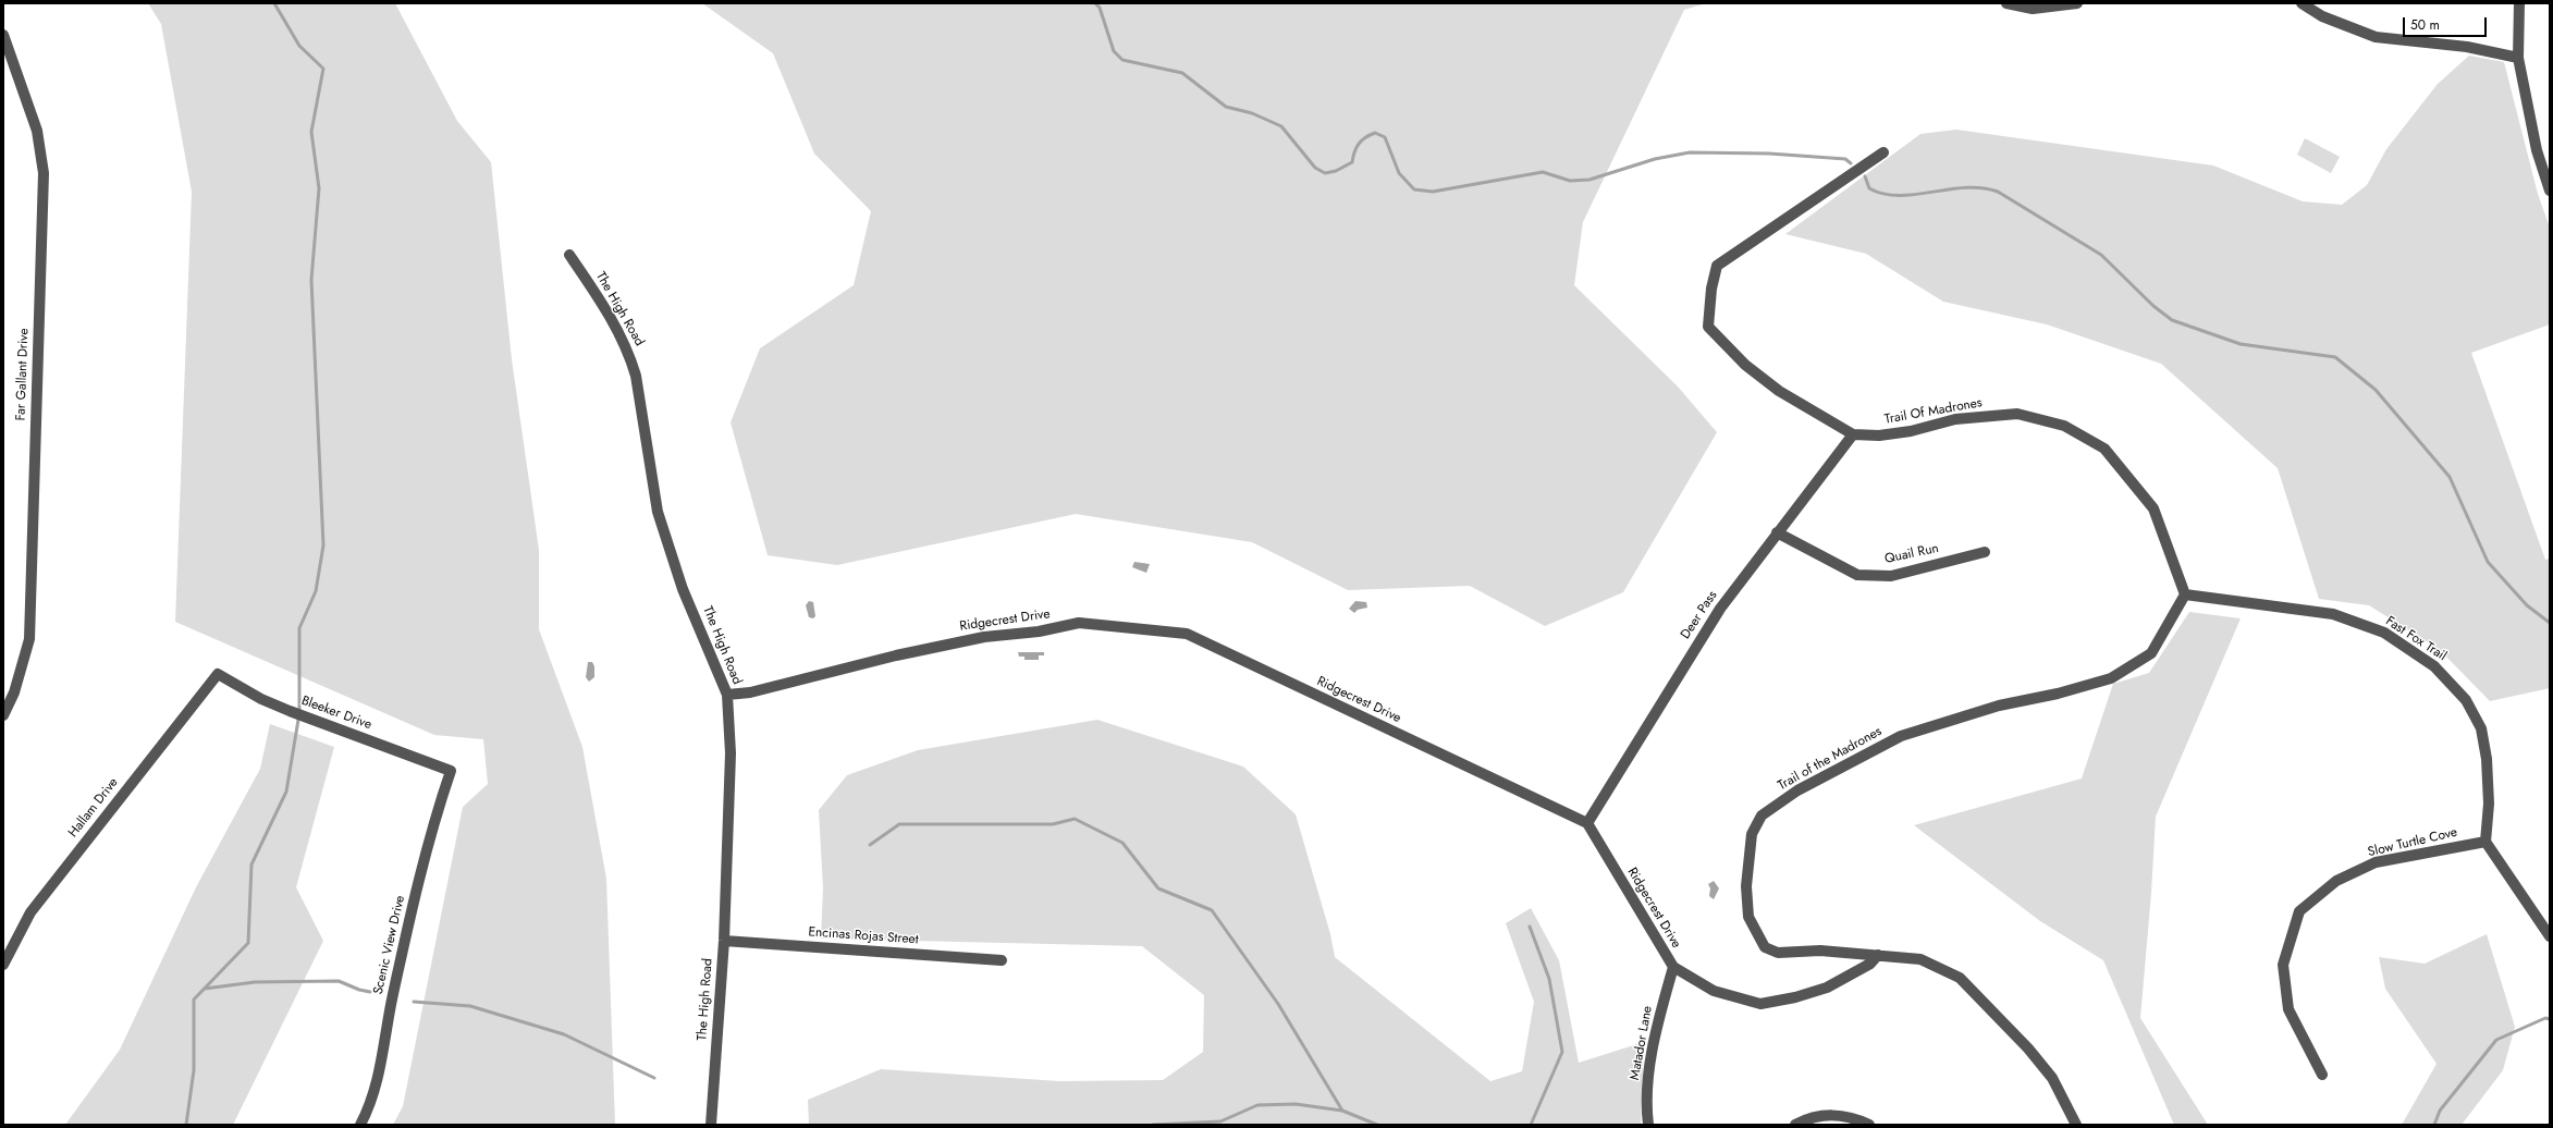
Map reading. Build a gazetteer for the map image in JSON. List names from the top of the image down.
{
  "streets": {
    "street": [
      "The High Road",
      "Far Gallant Drive",
      "Trail Of Madrones",
      "Quail Run",
      "Deer Pass",
      "Ridgecrest Drive",
      "Fast Fox Trail",
      "Bleeker Drive",
      "Trail of the Madrones",
      "Hallam Drive",
      "Slow Turtle Cove",
      "Encinas Rojas Street",
      "Scenic View Drive",
      "Matador Lane"
    ]
  },
  "crossings": [
    ["The High Road", "Ridgecrest Drive"],
    ["The High Road", "Encinas Rojas Street"],
    ["Trail Of Madrones", "Deer Pass"],
    ["Trail Of Madrones", "Fast Fox Trail"],
    ["Trail Of Madrones", "Trail of the Madrones"],
    ["Quail Run", "Deer Pass"],
    ["Deer Pass", "Ridgecrest Drive"],
    ["Ridgecrest Drive", "Trail of the Madrones"],
    ["Ridgecrest Drive", "Matador Lane"],
    ["Fast Fox Trail", "Trail of the Madrones"],
    ["Fast Fox Trail", "Slow Turtle Cove"],
    ["Bleeker Drive", "Hallam Drive"],
    ["Bleeker Drive", "Scenic View Drive"]
  ],
  "scale_bar": "50 m"
}
